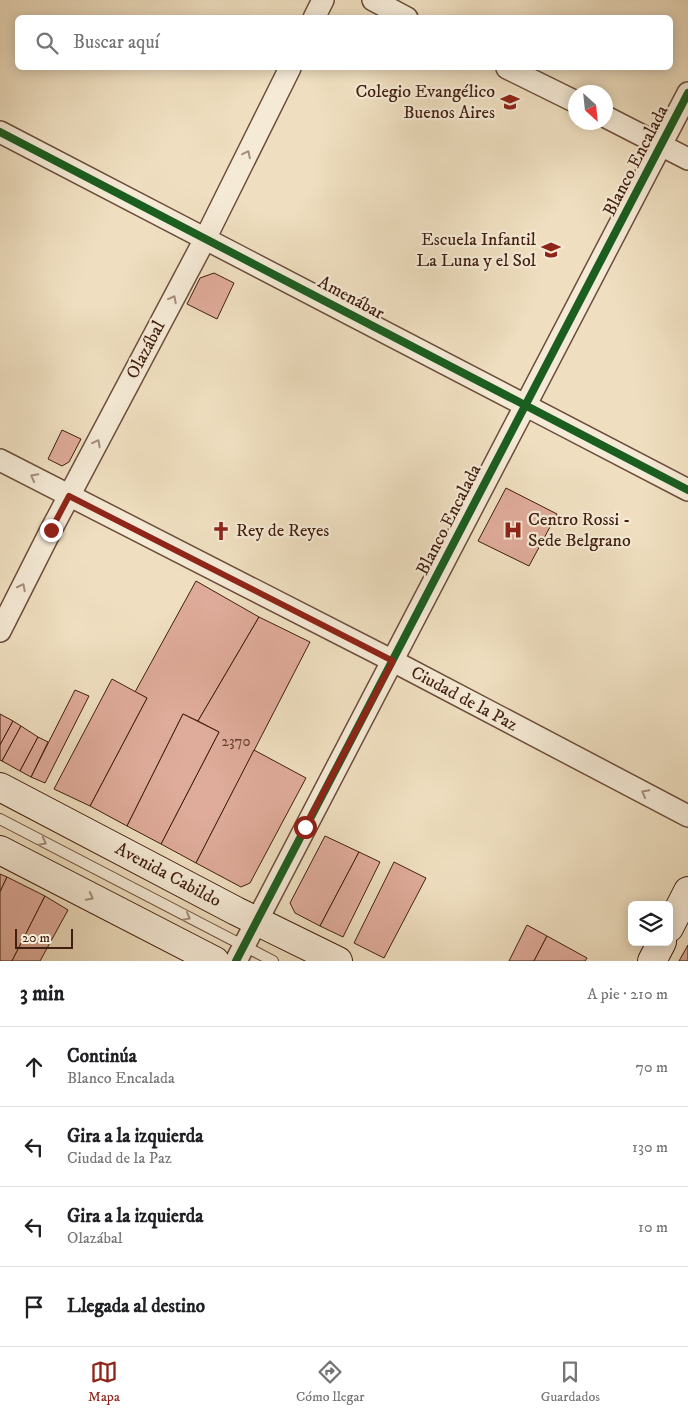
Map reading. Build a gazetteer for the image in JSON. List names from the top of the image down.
{
  "streets": {
    "main road": ["Avenida Cabildo"],
    "street": [
      "Blanco Encalada",
      "Amenábar",
      "Olazábal",
      "Ciudad de la Paz"
    ]
  },
  "crossings": [
    ["Blanco Encalada", "Amenábar"],
    ["Blanco Encalada", "Ciudad de la Paz"],
    ["Blanco Encalada", "Avenida Cabildo"],
    ["Amenábar", "Olazábal"],
    ["Olazábal", "Ciudad de la Paz"]
  ],
  "one_way": ["Olazábal", "Ciudad de la Paz"],
  "places": {
    "school or university": ["Colegio Evangélico Buenos Aires", "Escuela Infantil La Luna y el Sol"],
    "hospital": ["Centro Rossi - Sede Belgrano"],
    "church": ["Rey de Reyes"]
  },
  "house_numbers": ["2370"],
  "scale_bar": "20 m",
  "north": "bottom right",
  "page": {
    "search": "Buscar aquí",
    "scale": "20 m",
    "heading": ["3 min", "A pie · 210 m"],
    "list": [
      ["Continúa", "Blanco Encalada", "70 m"],
      ["Gira a la izquierda", "Ciudad de la Paz", "130 m"],
      ["Gira a la izquierda", "Olazábal", "10 m"],
      "Llegada al destino"
    ],
    "nav": ["Mapa", "Cómo llegar", "Guardados"]
  }
}
